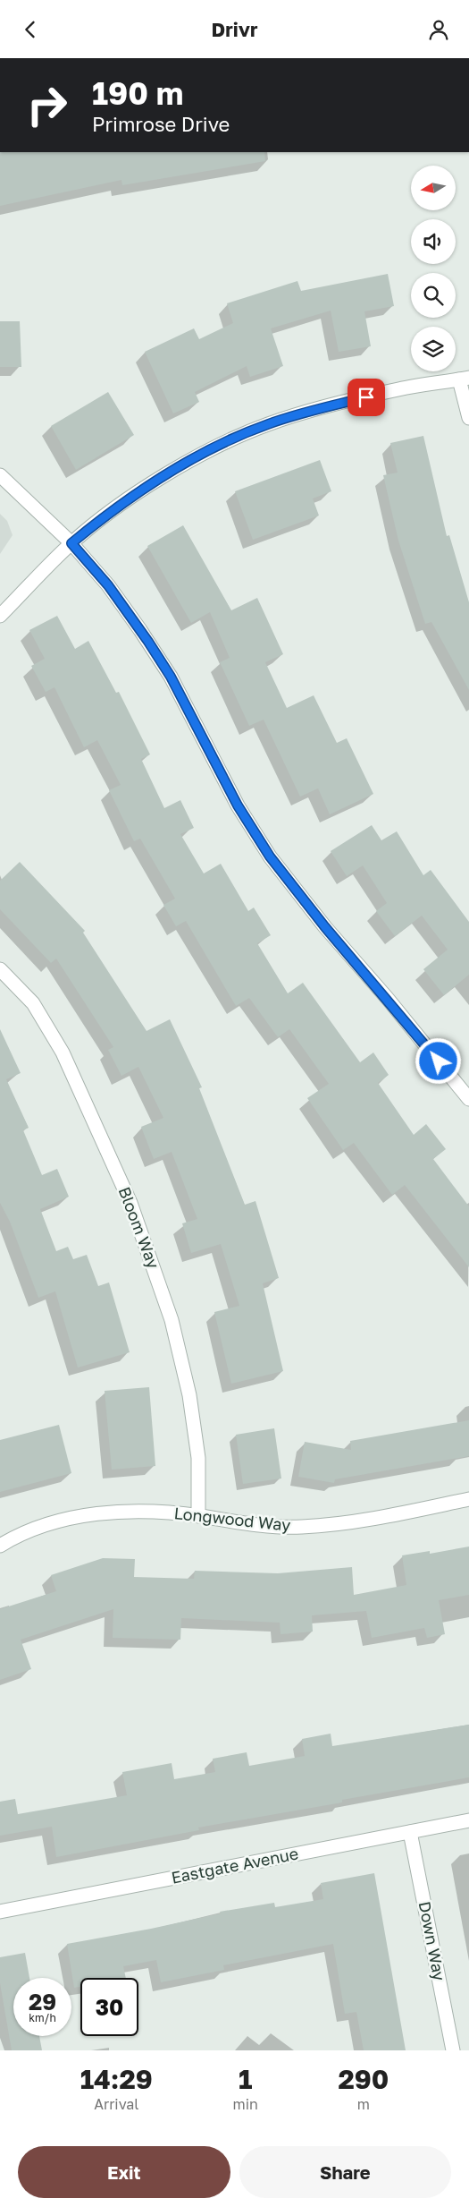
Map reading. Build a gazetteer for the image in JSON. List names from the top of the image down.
{
  "streets": {
    "street": [
      "Bloom Way",
      "Longwood Way",
      "Eastgate Avenue",
      "Down Way"
    ]
  },
  "crossings": [
    ["Bloom Way", "Longwood Way"],
    ["Eastgate Avenue", "Down Way"]
  ],
  "north": "left",
  "page": {
    "header": "Drivr",
    "turn": ["190 m", "Primrose Drive"],
    "speed": "29 km/h",
    "limit": "30",
    "eta": [
      "14:29",
      "Arrival",
      "1",
      "min",
      "290",
      "m"
    ],
    "buttons": ["Exit", "Share"]
  }
}
